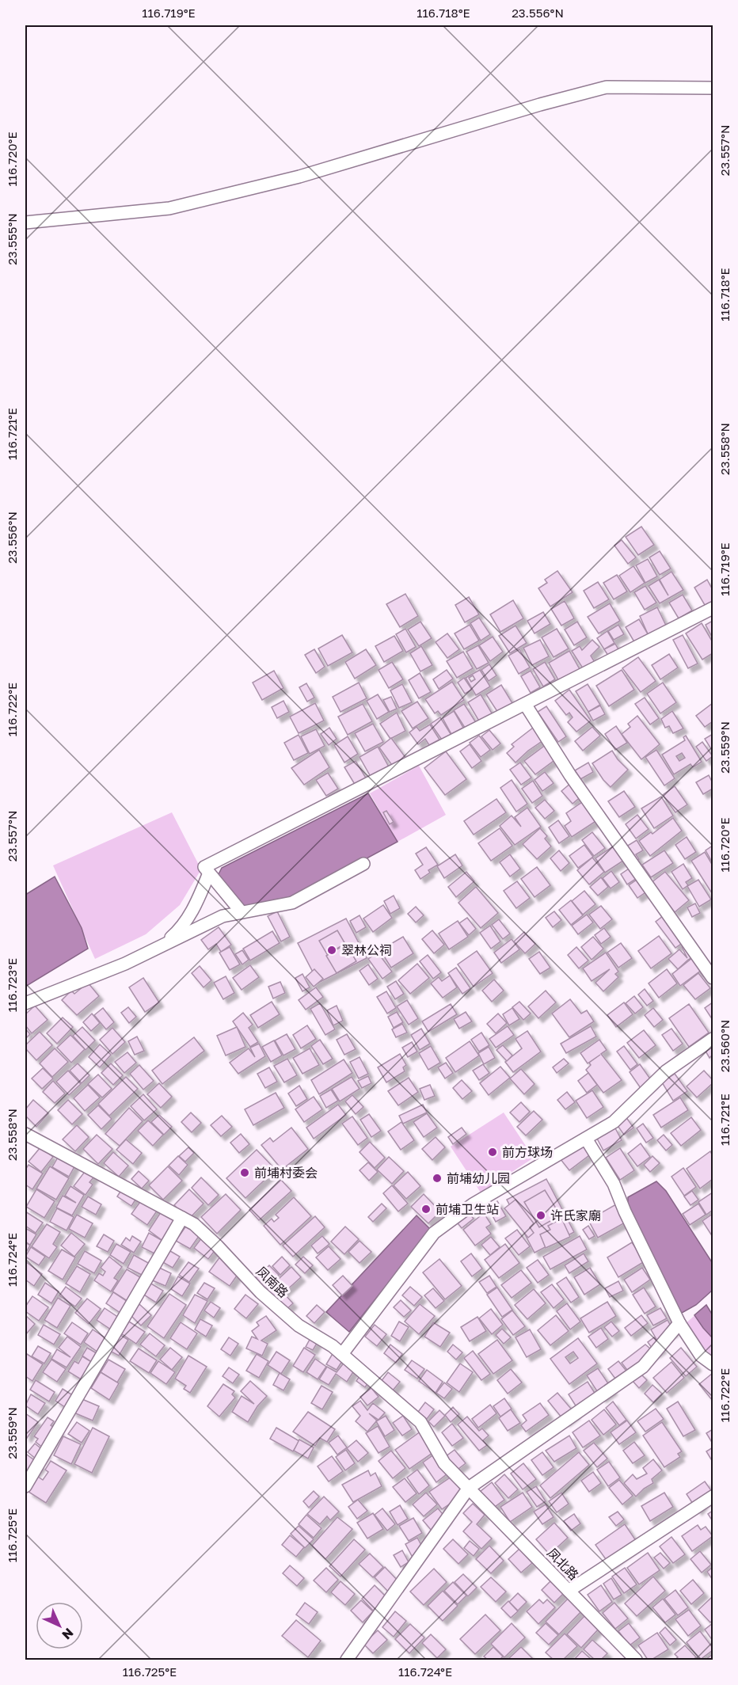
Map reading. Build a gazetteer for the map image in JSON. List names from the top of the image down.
{
  "streets": {
    "street": ["凤南路", "凤北路"]
  },
  "crossings": [
    ["凤南路", "凤北路"]
  ],
  "places": [
    "翠林公祠",
    "前方球场",
    "前埔村委会",
    "前埔幼儿园",
    "前埔卫生站",
    "许氏家廟"
  ],
  "north": "bottom right",
  "coordinates": [
    "116.719°E",
    "116.718°E",
    "23.556°N",
    "23.557°N",
    "116.720°E",
    "23.555°N",
    "116.721°E",
    "23.558°N",
    "116.722°E",
    "23.559°N",
    "116.723°E",
    "23.560°N",
    "116.724°E",
    "116.725°E"
  ]
}
